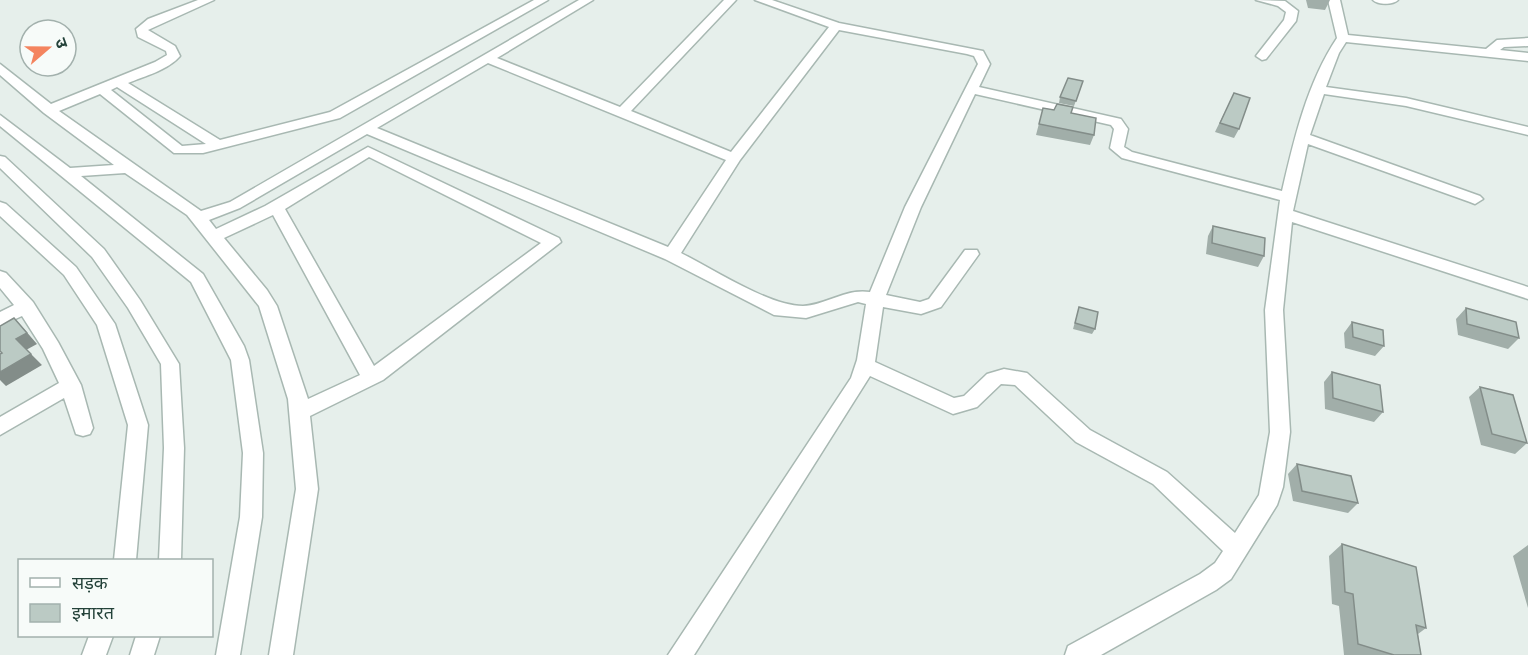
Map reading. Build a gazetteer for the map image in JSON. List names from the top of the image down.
{
  "legend": ["सड़क", "इमारत"],
  "north": "right"
}
